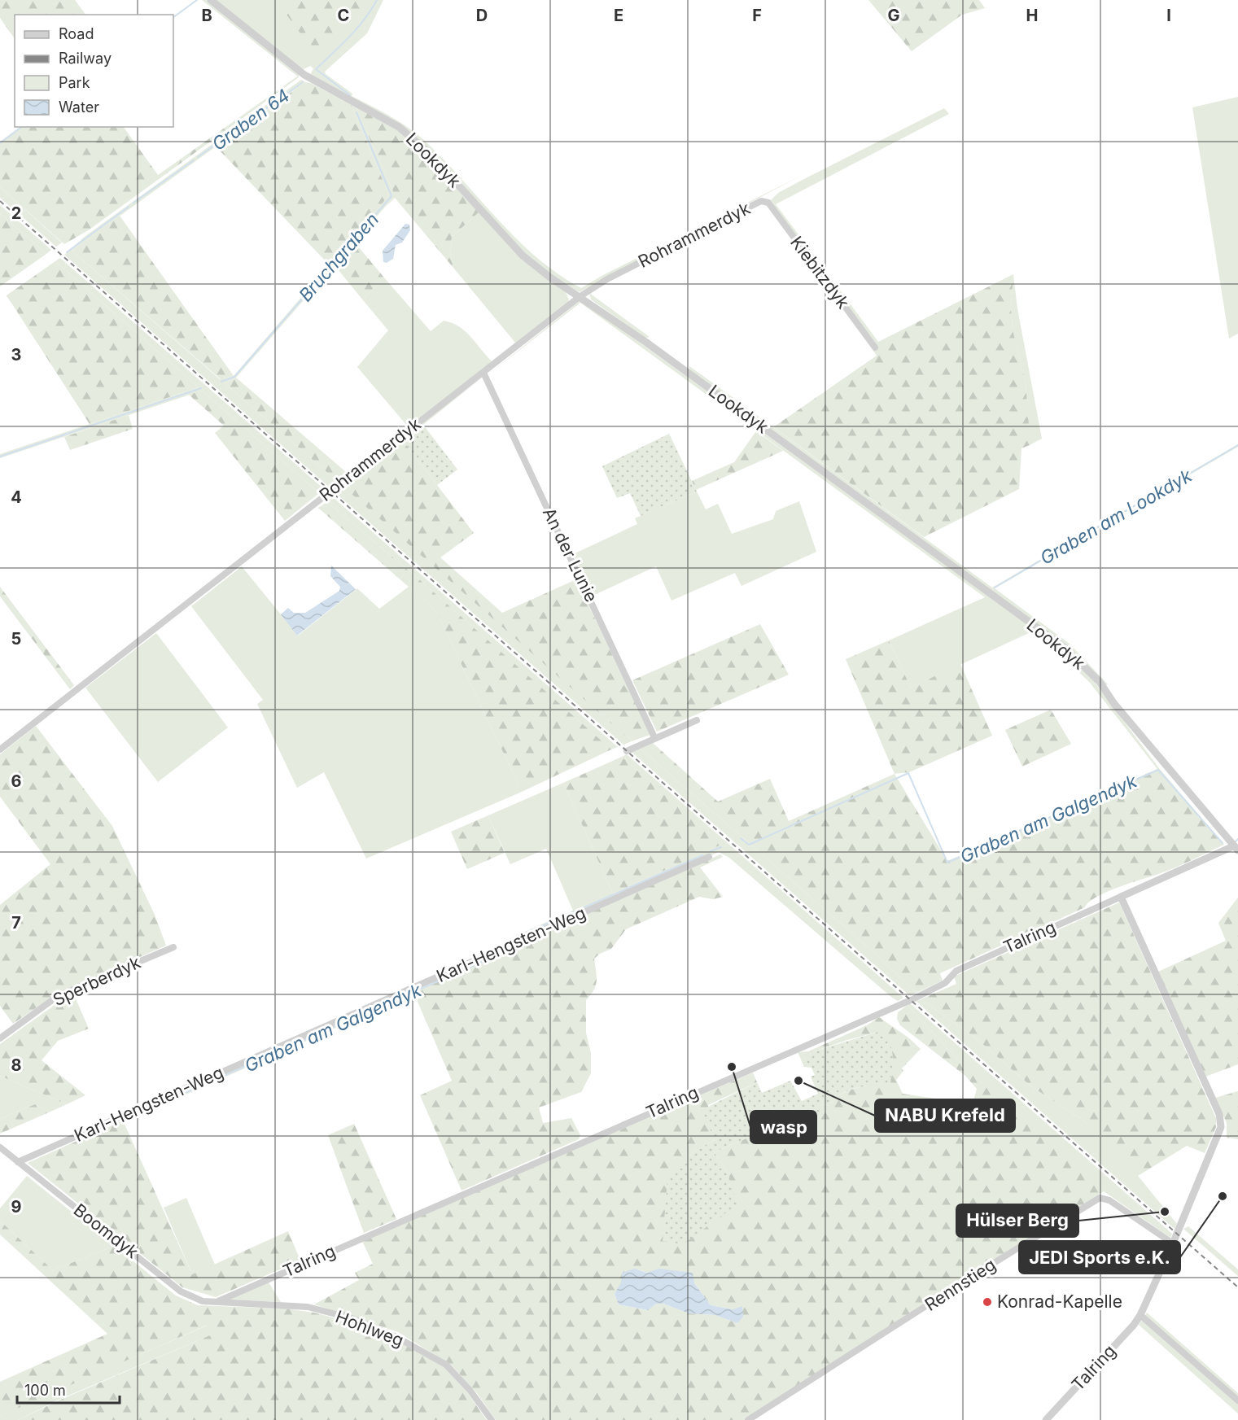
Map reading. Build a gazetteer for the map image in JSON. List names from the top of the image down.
{
  "streets": {
    "street": [
      "Lookdyk",
      "Rohrammerdyk",
      "Kiebitzdyk",
      "An der Lunie",
      "Talring",
      "Karl-Hengsten-Weg",
      "Sperberdyk",
      "Boomdyk",
      "Rennstieg",
      "Hohlweg"
    ]
  },
  "crossings": [
    ["Lookdyk", "Rohrammerdyk"],
    ["Lookdyk", "Talring"],
    ["Rohrammerdyk", "Kiebitzdyk"],
    ["Rohrammerdyk", "An der Lunie"],
    ["Talring", "Boomdyk"],
    ["Talring", "Rennstieg"],
    ["Talring", "Hohlweg"],
    ["Karl-Hengsten-Weg", "Boomdyk"],
    ["Boomdyk", "Hohlweg"]
  ],
  "water": [
    "Graben 64",
    "Bruchgraben",
    "Graben am Lookdyk",
    "Graben am Galgendyk"
  ],
  "places": [
    "wasp",
    "NABU Krefeld",
    "JEDI Sports e.K.",
    "Hülser Berg",
    "Konrad-Kapelle"
  ],
  "legend": [
    "Road",
    "Railway",
    "Park",
    "Water"
  ],
  "scale_bar": "100 m",
  "grid": {
    "columns": [
      "B",
      "C",
      "D",
      "E",
      "F",
      "G",
      "H",
      "I"
    ],
    "rows": [
      "2",
      "3",
      "4",
      "5",
      "6",
      "7",
      "8",
      "9"
    ]
  }
}
